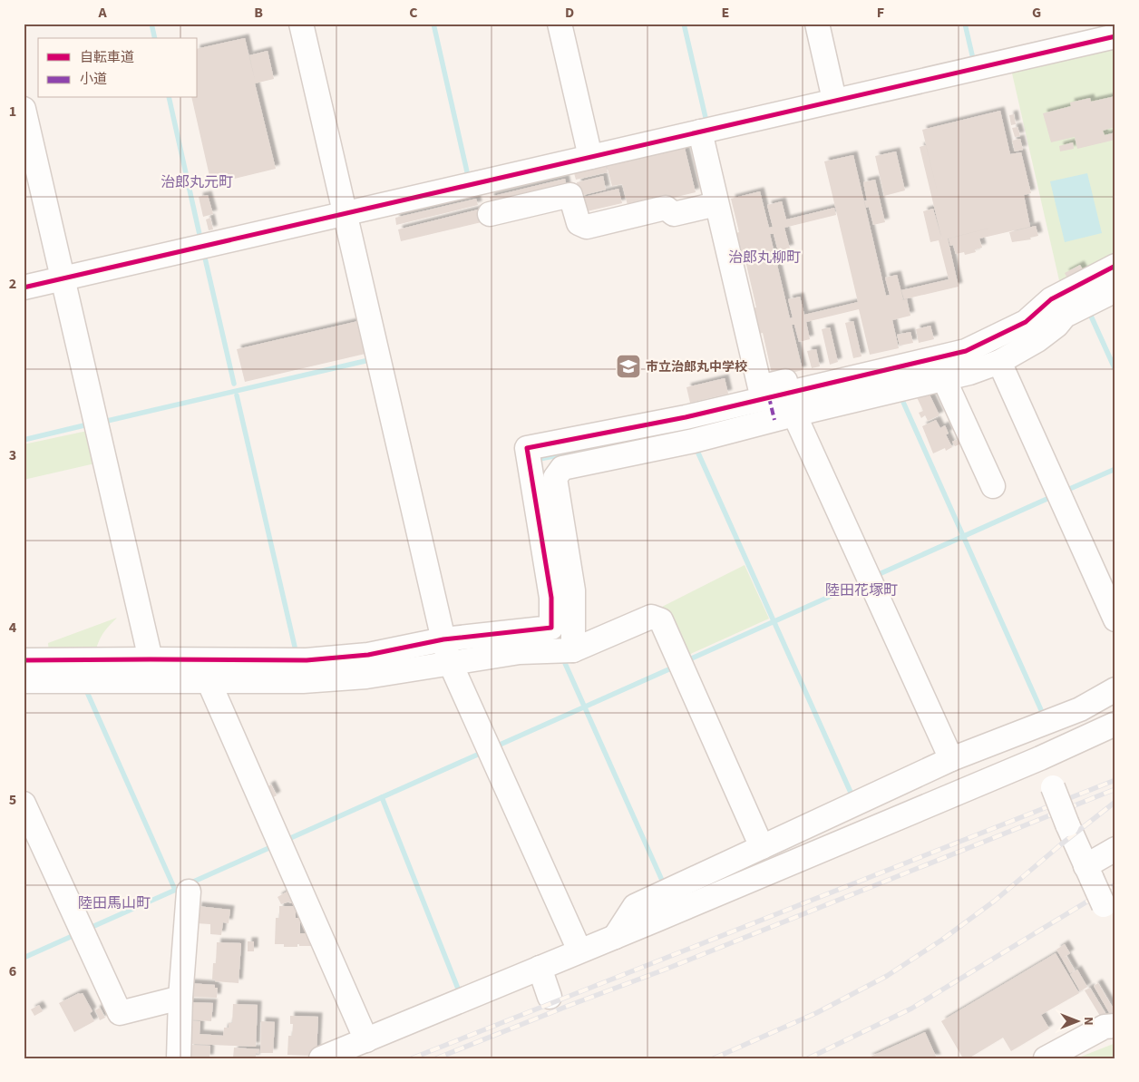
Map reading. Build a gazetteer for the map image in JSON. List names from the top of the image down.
{
  "districts": [
    "治郎丸元町",
    "治郎丸柳町",
    "陸田花塚町",
    "陸田馬山町"
  ],
  "places": {
    "school or university": ["市立治郎丸中学校"]
  },
  "legend": ["自転車道", "小道"],
  "north": "right",
  "grid": {
    "columns": [
      "A",
      "B",
      "C",
      "D",
      "E",
      "F",
      "G"
    ],
    "rows": [
      "1",
      "2",
      "3",
      "4",
      "5",
      "6"
    ]
  }
}
